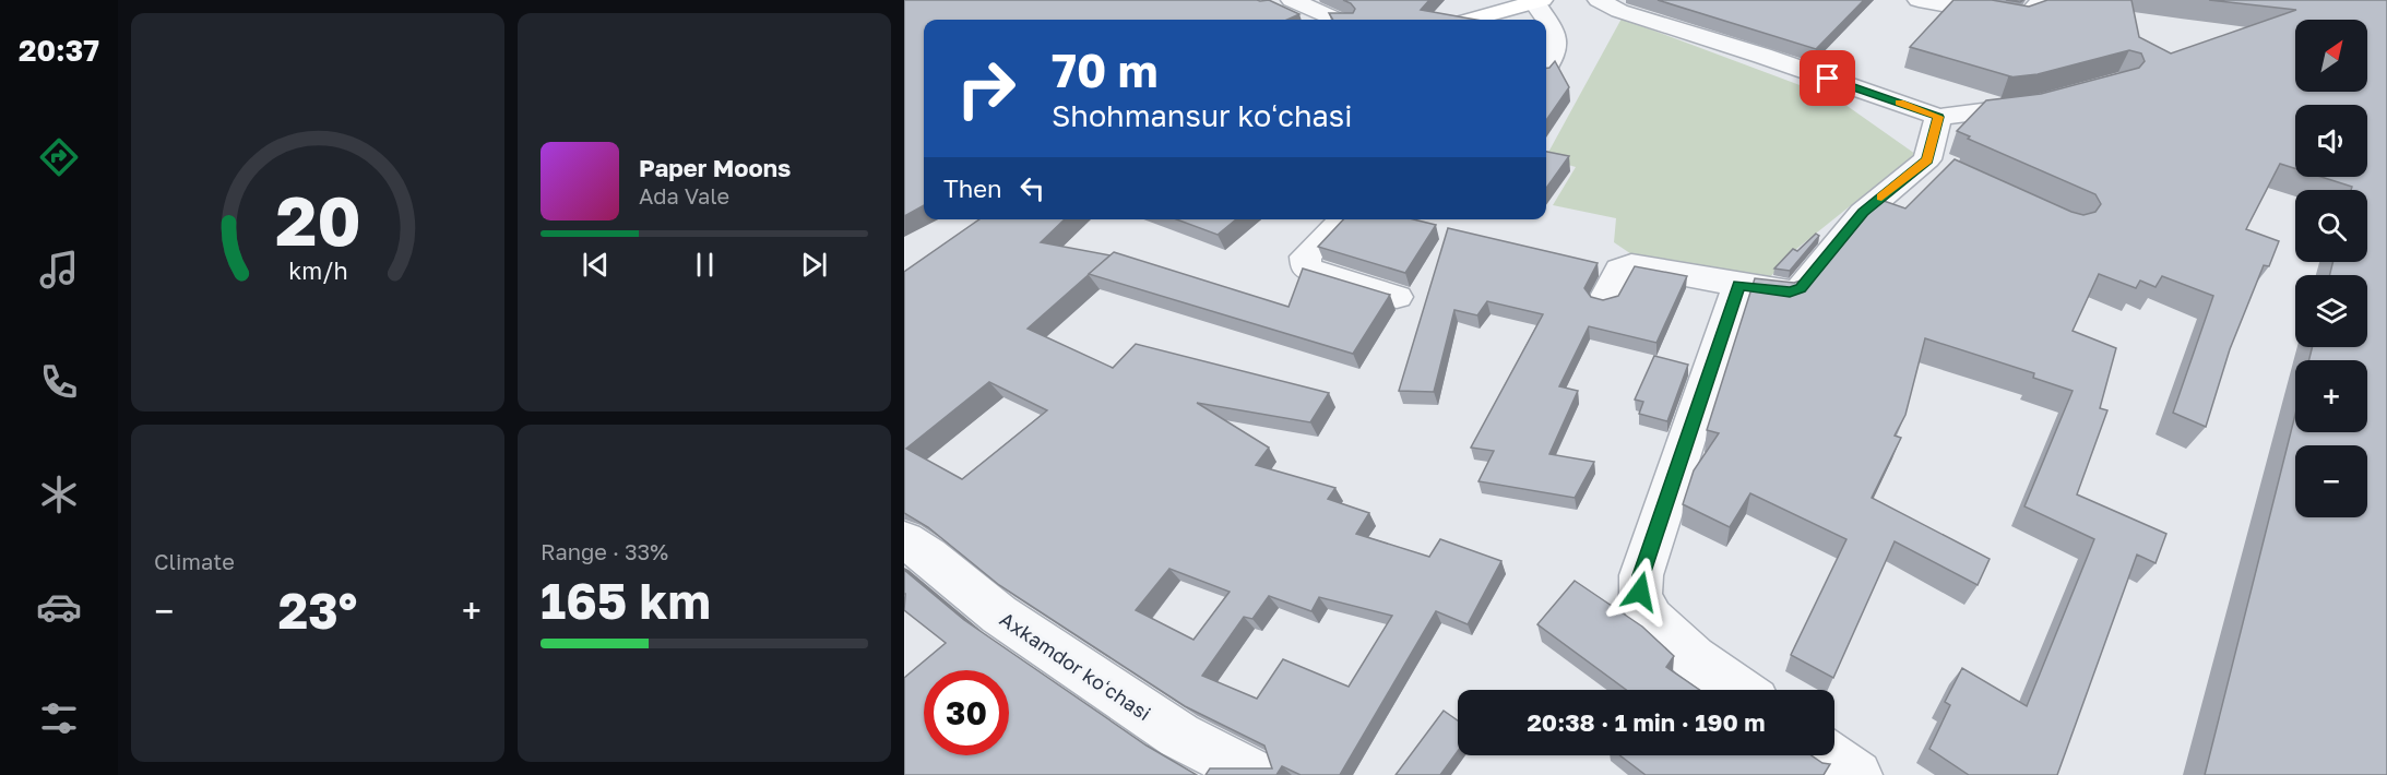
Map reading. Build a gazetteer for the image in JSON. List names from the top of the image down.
{
  "streets": {
    "street": ["Axkamdor koʻchasi"]
  },
  "north": "top right",
  "page": {
    "tabs": "20:37",
    "map_buttons": ["+", "−"],
    "turn": ["70 m", "Shohmansur koʻchasi"],
    "song": ["Paper Moons", "Ada Vale"],
    "then": "Then",
    "tile": [
      "Climate",
      ["Range · 33%", "165 km"]
    ],
    "heat": ["−", "23°", "+"],
    "limit": "30",
    "trip": "20:38 · 1 min · 190 m",
    "gauge": ["20", "km/h"]
  }
}
